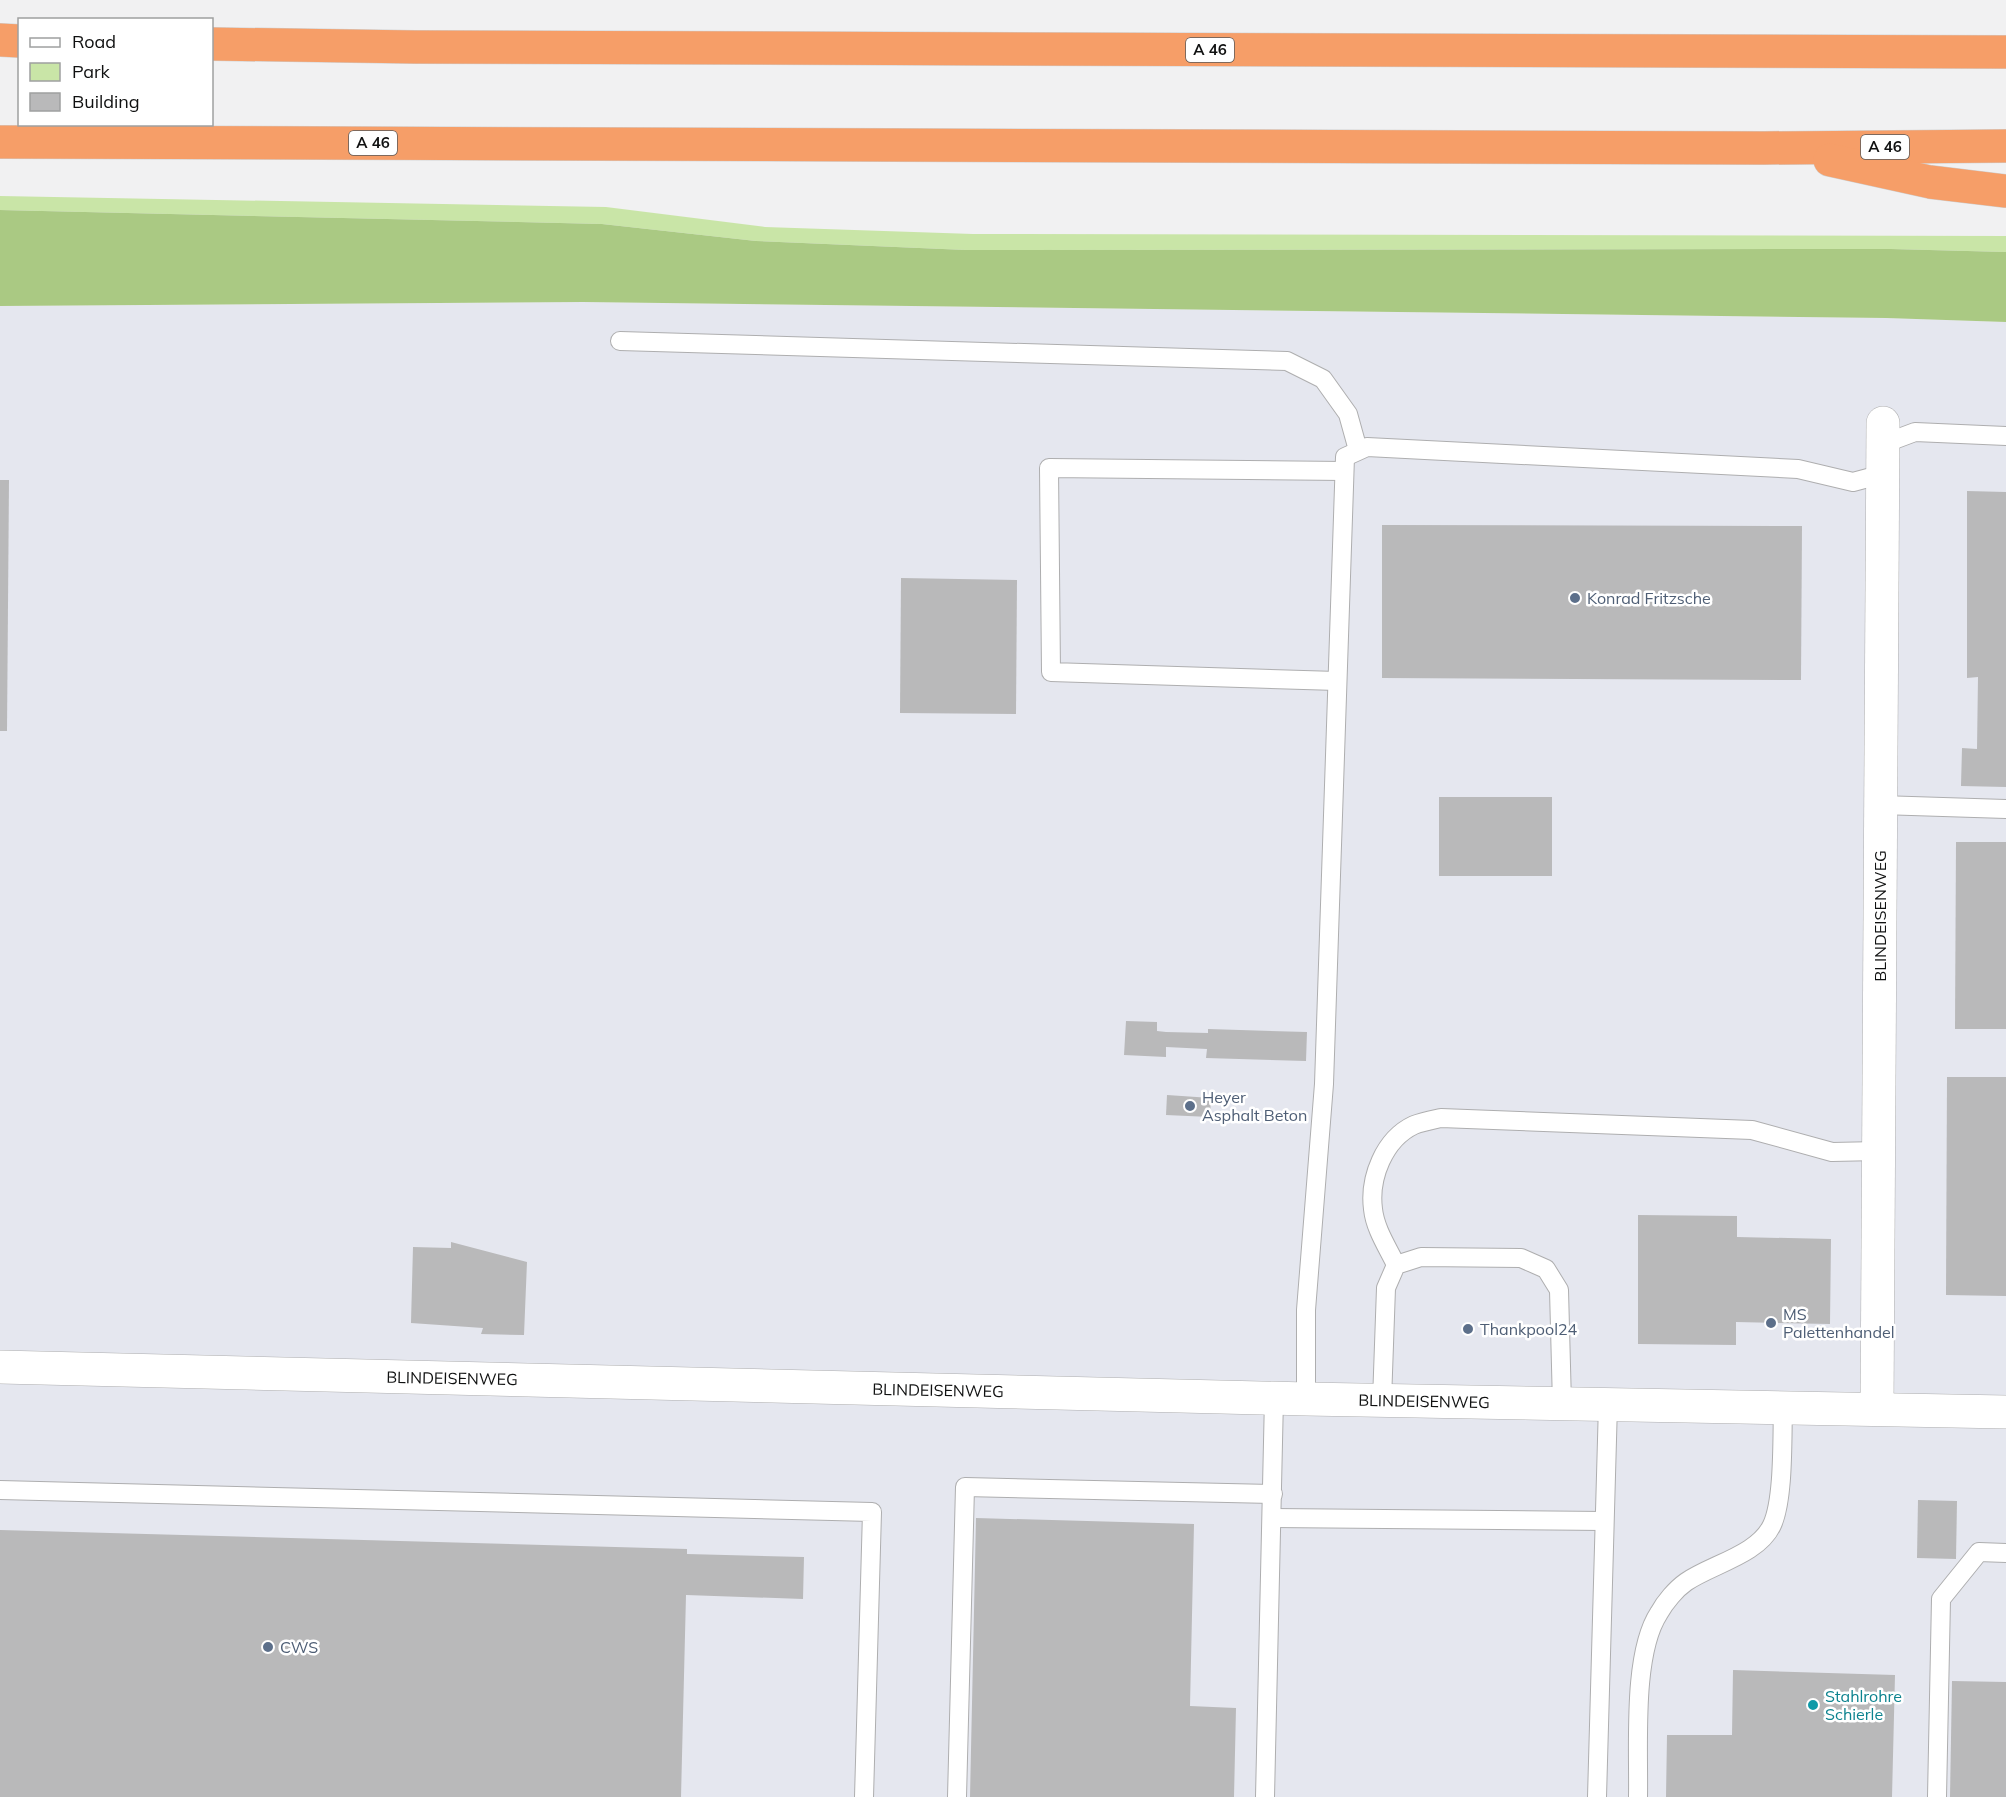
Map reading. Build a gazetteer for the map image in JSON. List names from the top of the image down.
{
  "streets": {
    "highway": ["A 46"],
    "street": ["BLINDEISENWEG"]
  },
  "places": [
    "Konrad Fritzsche",
    "Heyer Asphalt Beton",
    "MS Palettenhandel",
    "Thankpool24",
    "CWS",
    "Stahlrohre Schierle"
  ],
  "legend": ["Road", "Park", "Building"]
}
